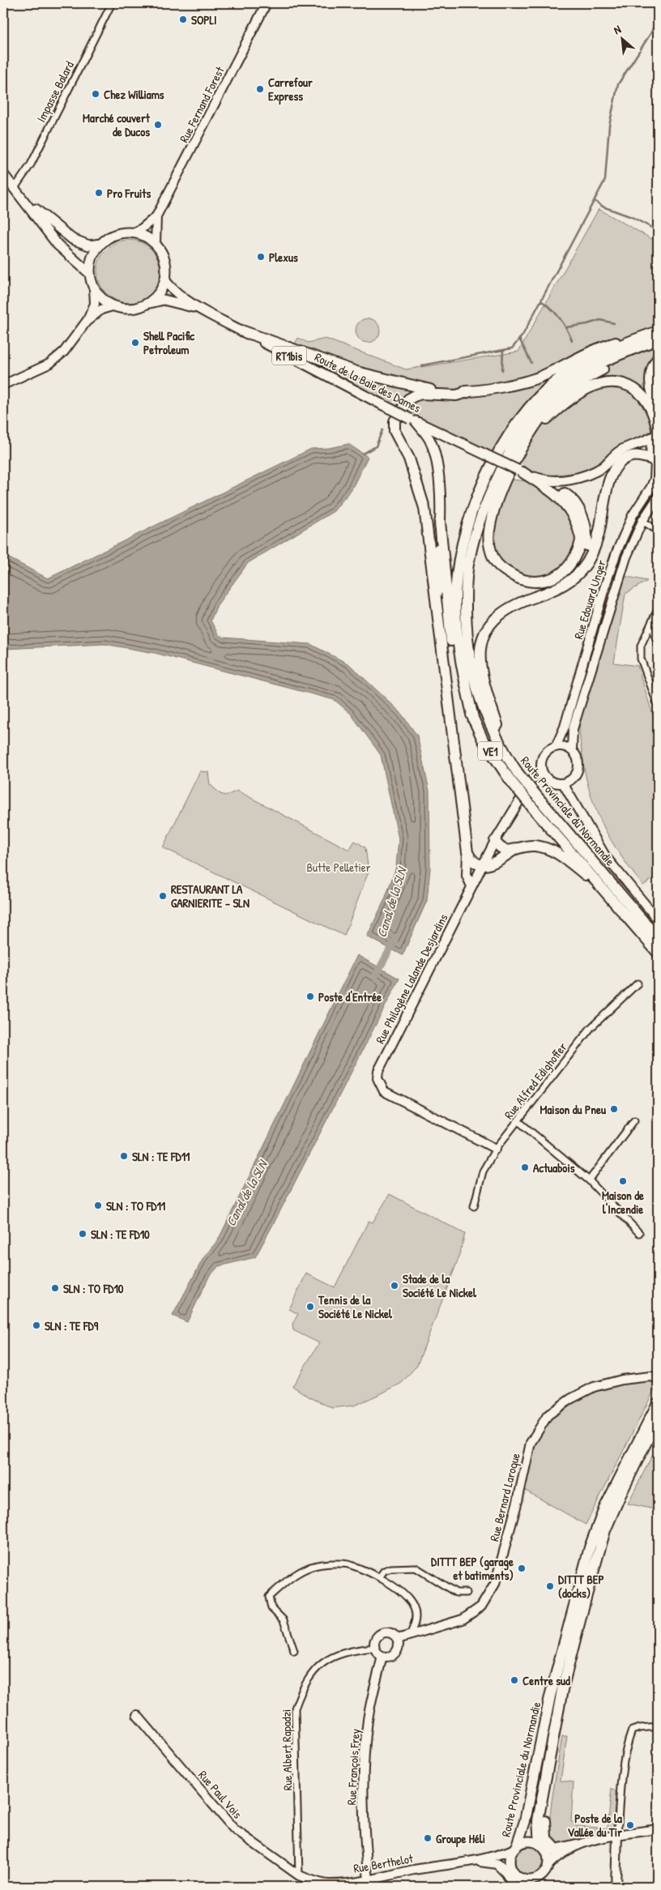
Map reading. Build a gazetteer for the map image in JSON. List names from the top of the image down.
{
  "streets": {
    "highway": ["VE1", "Route Provinciale du Normandie"],
    "main road": ["RT1bis", "Route de la Baie des Dames"],
    "street": [
      "Impasse Balard",
      "Rue Fernand Forest",
      "Rue Edouard Unger",
      "Rue Philogène Lalande Desjardins",
      "Rue Alfred Edighoffer",
      "Rue Bernard Laroque",
      "Rue Albert Rapadzi",
      "Rue François Frey",
      "Rue Paul Vois",
      "Rue Berthelot"
    ]
  },
  "crossings": [
    ["Rue Fernand Forest", "Route de la Baie des Dames"],
    ["RT1bis", "Route de la Baie des Dames"],
    ["Rue Edouard Unger", "Rue Philogène Lalande Desjardins"],
    ["Route Provinciale du Normandie", "Rue Berthelot"],
    ["Rue Philogène Lalande Desjardins", "Rue Alfred Edighoffer"],
    ["Rue Bernard Laroque", "Rue Albert Rapadzi"],
    ["Rue Bernard Laroque", "Rue François Frey"],
    ["Rue Albert Rapadzi", "Rue François Frey"],
    ["Rue Albert Rapadzi", "Rue Paul Vois"],
    ["Rue Albert Rapadzi", "Rue Berthelot"],
    ["Rue François Frey", "Rue Berthelot"],
    ["Rue Paul Vois", "Rue Berthelot"]
  ],
  "water": ["Canal de la SLN"],
  "parks": ["Butte Pelletier"],
  "places": [
    "SOPLI",
    "Carrefour Express",
    "Chez Williams",
    "Marché couvert de Ducos",
    "Pro Fruits",
    "Plexus",
    "Shell Pacific Petroleum",
    "RESTAURANT LA GARNIERITE - SLN",
    "Poste d'Entrée",
    "Maison du Pneu",
    "SLN : TE FD11",
    "Actuabois",
    "Maison de l'Incendie",
    "SLN : TO FD11",
    "SLN : TE FD10",
    "Stade de la Société Le Nickel",
    "SLN : TO FD10",
    "Tennis de la Société Le Nickel",
    "SLN : TE FD9",
    "DITTT BEP (garage et batiments)",
    "DITTT BEP (docks)",
    "Centre sud",
    "Poste de la Vallée du Tir",
    "Groupe Héli"
  ],
  "north": "top left"
}
